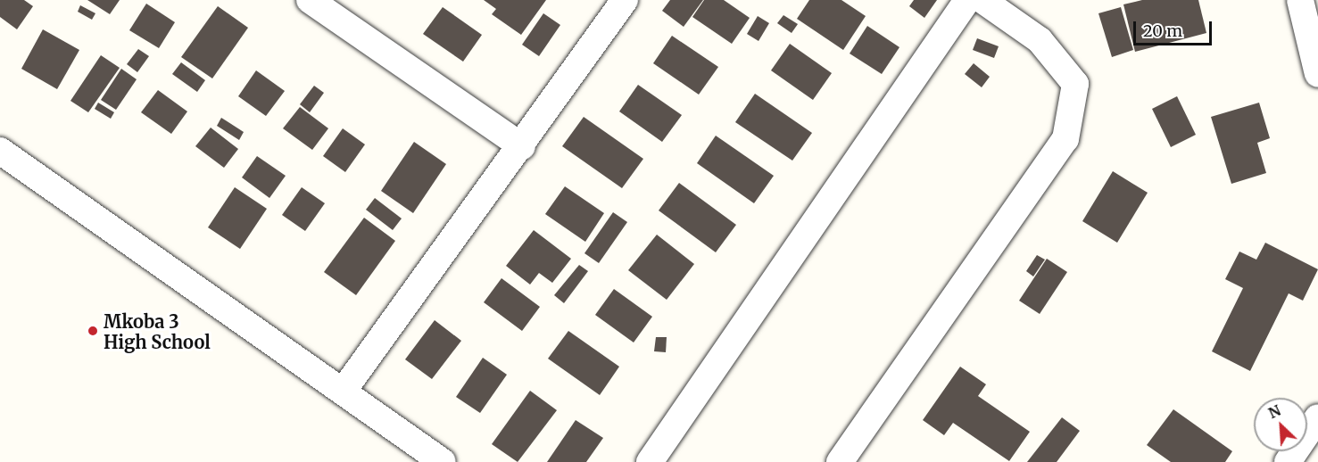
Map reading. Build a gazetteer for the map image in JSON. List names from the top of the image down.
{
  "places": ["Mkoba 3 High School"],
  "scale_bar": "20 m",
  "north": "top left"
}
